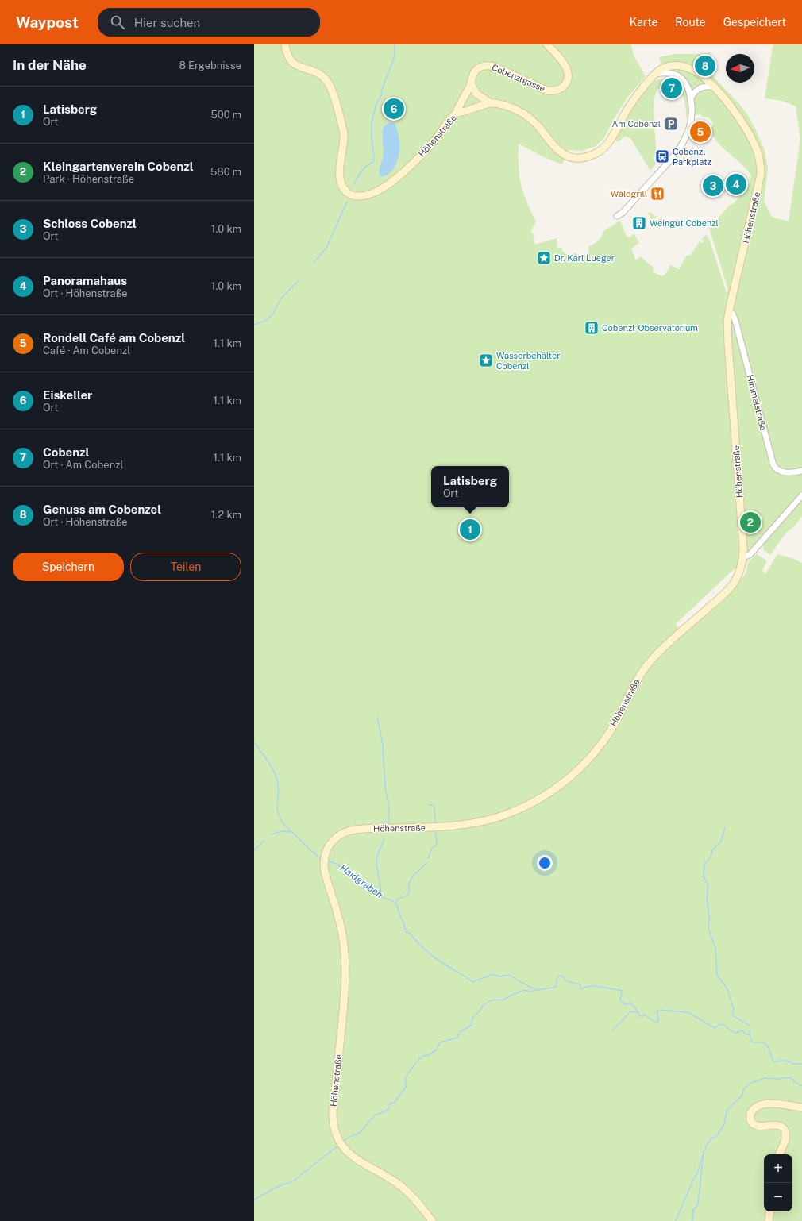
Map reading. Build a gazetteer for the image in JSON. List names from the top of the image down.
{
  "streets": {
    "street": ["Cobenzlgasse", "Höhenstraße", "Himmelstraße"]
  },
  "crossings": [
    ["Cobenzlgasse", "Höhenstraße"],
    ["Höhenstraße", "Himmelstraße"]
  ],
  "water": ["Haidgraben"],
  "places": {
    "parking": ["Am Cobenzl"],
    "bus stop": ["Cobenzl Parkplatz"],
    "restaurant": ["Waldgrill"],
    "building": ["Weingut Cobenzl", "Cobenzl-Observatorium"],
    "place": ["Dr. Karl Lueger", "Wasserbehälter Cobenzl"]
  },
  "north": "left",
  "page": {
    "header": "Waypost",
    "search": "Hier suchen",
    "nav": ["Karte", "Route", "Gespeichert"],
    "heading": ["In der Nähe", "8 Ergebnisse"],
    "pins": [
      "8",
      "7",
      "6",
      "5",
      "4",
      "3",
      "2",
      "1"
    ],
    "list": [
      {
        "mark": "1",
        "name": "Latisberg",
        "note": "Ort",
        "value": "500 m"
      },
      {
        "mark": "2",
        "name": "Kleingartenverein Cobenzl",
        "note": "Park · Höhenstraße",
        "value": "580 m"
      },
      {
        "mark": "3",
        "name": "Schloss Cobenzl",
        "note": "Ort",
        "value": "1.0 km"
      },
      {
        "mark": "4",
        "name": "Panoramahaus",
        "note": "Ort · Höhenstraße",
        "value": "1.0 km"
      },
      {
        "mark": "5",
        "name": "Rondell Café am Cobenzl",
        "note": "Café · Am Cobenzl",
        "value": "1.1 km"
      },
      {
        "mark": "6",
        "name": "Eiskeller",
        "note": "Ort",
        "value": "1.1 km"
      },
      {
        "mark": "7",
        "name": "Cobenzl",
        "note": "Ort · Am Cobenzl",
        "value": "1.1 km"
      },
      {
        "mark": "8",
        "name": "Genuss am Cobenzel",
        "note": "Ort · Höhenstraße",
        "value": "1.2 km"
      }
    ],
    "popup": ["Latisberg", "Ort"],
    "buttons": ["Speichern", "Teilen"],
    "map_buttons": ["+", "−"]
  }
}
